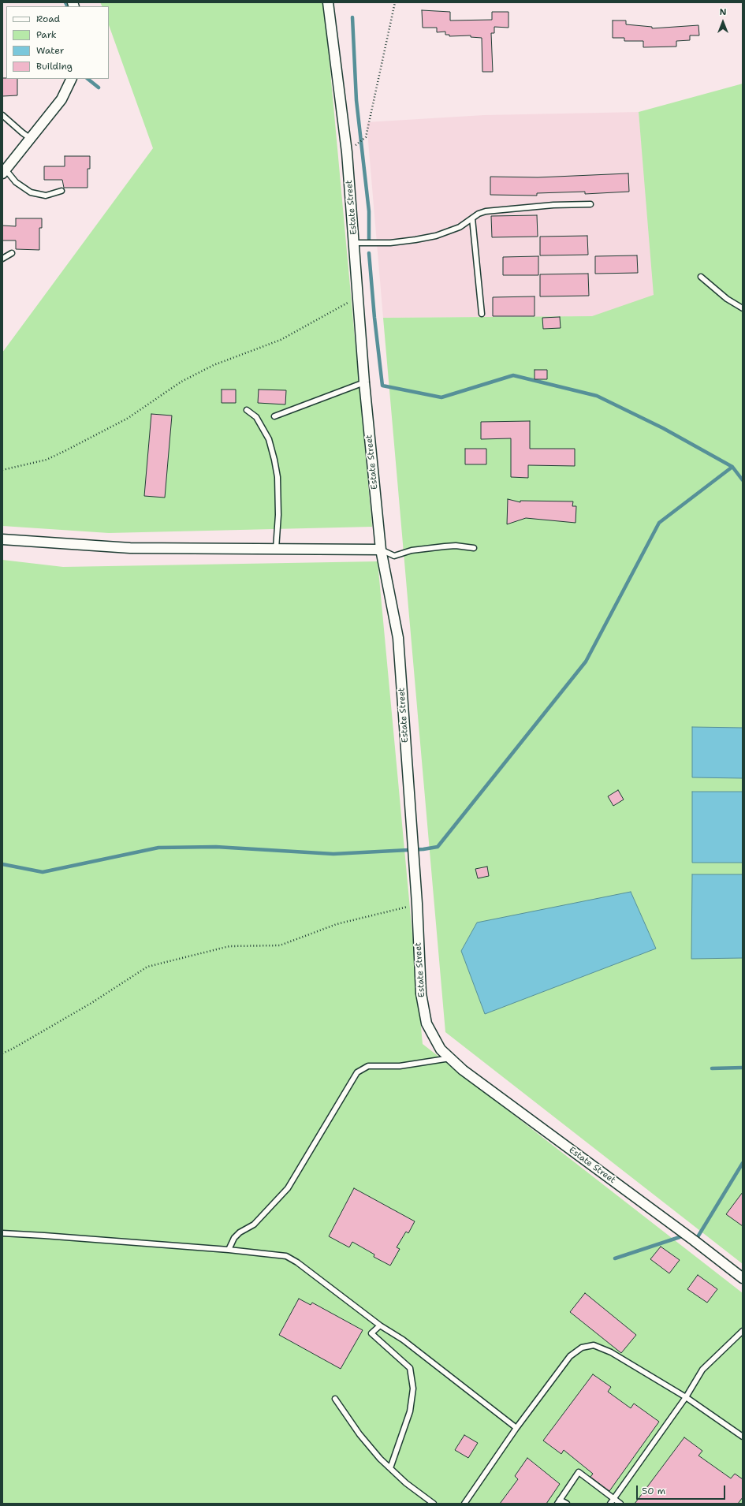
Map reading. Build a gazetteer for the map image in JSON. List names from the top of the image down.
{
  "streets": {
    "street": ["Estate Street"]
  },
  "legend": [
    "Road",
    "Park",
    "Water",
    "Building"
  ],
  "scale_bar": "50 m",
  "north": "top"
}
